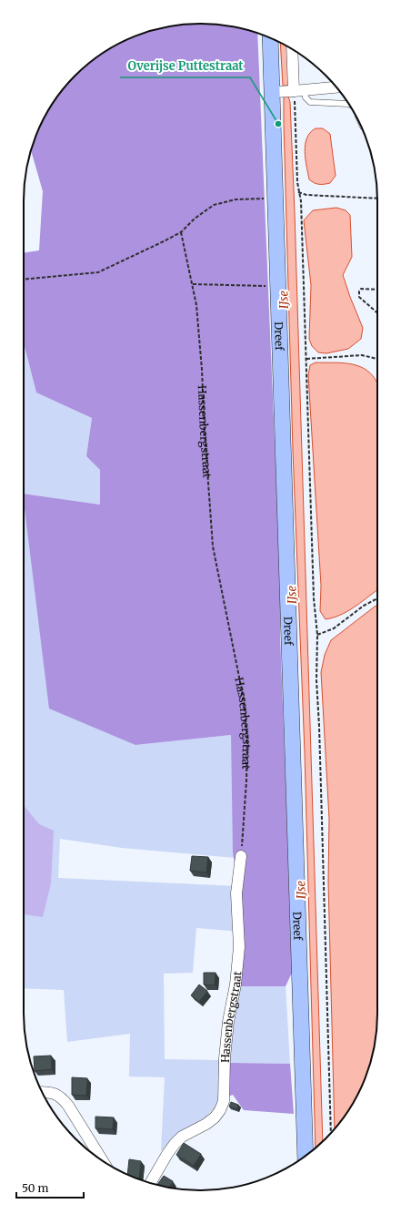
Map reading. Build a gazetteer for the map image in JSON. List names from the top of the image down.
{
  "streets": {
    "main road": ["Dreef"],
    "street": ["Hassenbergstraat"]
  },
  "water": ["IJse"],
  "places": ["Overijse Puttestraat"],
  "scale_bar": "50 m"
}
